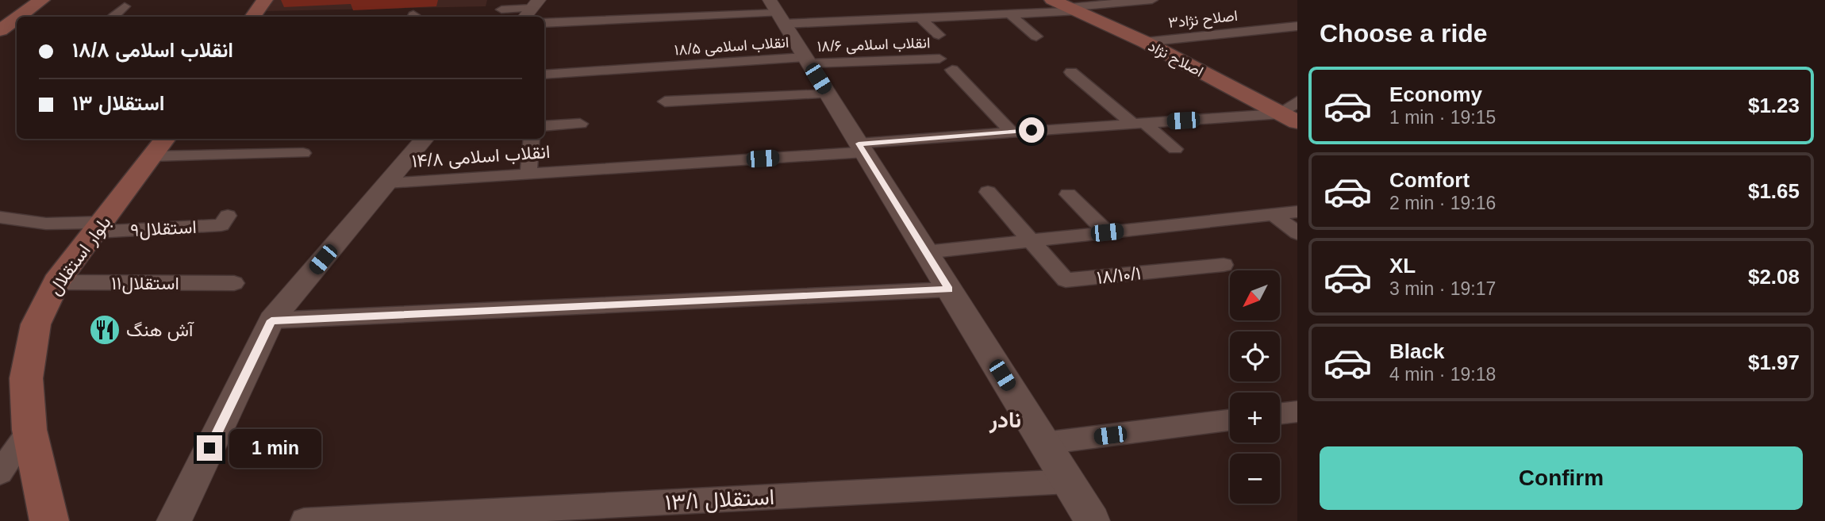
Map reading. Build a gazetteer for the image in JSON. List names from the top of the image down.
{
  "streets": {
    "main road": ["اصلاح نژاد", "بلوار استقلال"],
    "street": [
      "اصلاح نژاد۳",
      "۱۸/۶ انقلاب اسلامی",
      "۱۸/۵ انقلاب اسلامی",
      "۱۴/۸ انقلاب اسلامی",
      "استقلال۹",
      "۱۸/۱۰/۱",
      "استقلال۱۱",
      "۱۳/۱ استقلال"
    ]
  },
  "crossings": [
    ["اصلاح نژاد۳", "اصلاح نژاد"],
    ["۱۸/۶ انقلاب اسلامی", "۱۸/۵ انقلاب اسلامی"],
    ["اصلاح نژاد", "۱۴/۸ انقلاب اسلامی"],
    ["استقلال۹", "بلوار استقلال"],
    ["بلوار استقلال", "استقلال۱۱"]
  ],
  "districts": ["نادر"],
  "places": {
    "restaurant": ["آش هنگ"]
  },
  "north": "bottom left",
  "page": {
    "heading": "Choose a ride",
    "banner": ["۱۸/۸ انقلاب اسلامی", "۱۳ استقلال"],
    "list": [
      {
        "name": "Economy",
        "note": "1 min · 19:15",
        "value": "$1.23"
      },
      {
        "name": "Comfort",
        "note": "2 min · 19:16",
        "value": "$1.65"
      },
      {
        "name": "XL",
        "note": "3 min · 19:17",
        "value": "$2.08"
      },
      {
        "name": "Black",
        "note": "4 min · 19:18",
        "value": "$1.97"
      }
    ],
    "map_buttons": ["+", "−"],
    "bubble": "1 min",
    "buttons": "Confirm"
  }
}
